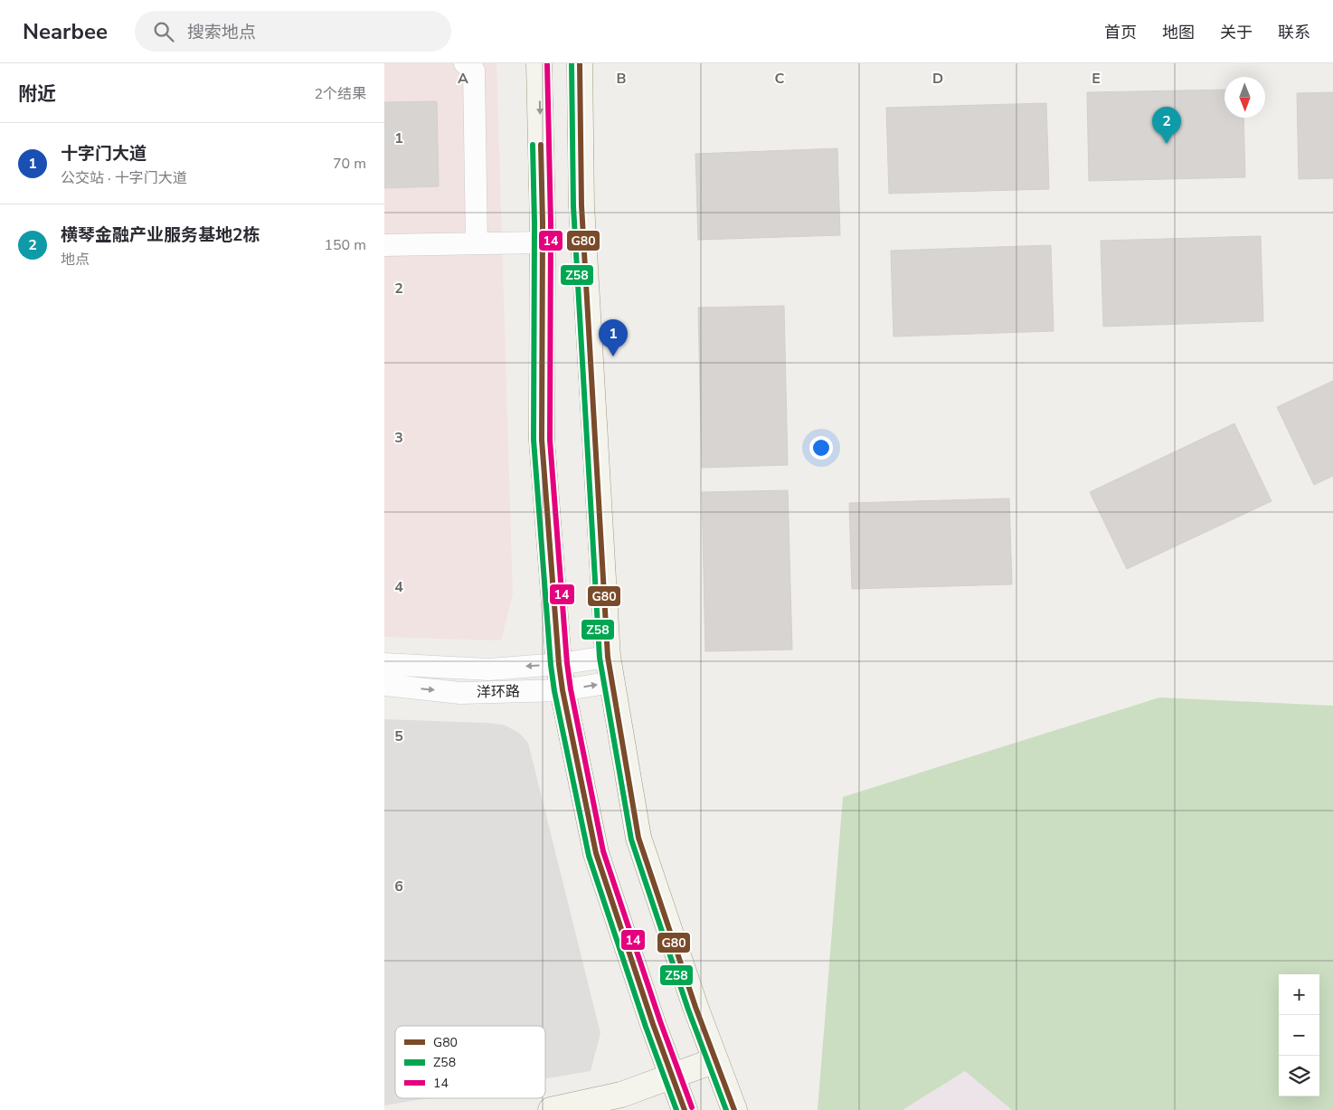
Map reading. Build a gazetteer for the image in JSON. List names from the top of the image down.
{
  "streets": {
    "street": ["洋环路"]
  },
  "lines": ["transit line G80", "transit line Z58", "transit line 14"],
  "legend": ["G80", "Z58", "14"],
  "north": "bottom",
  "page": {
    "header": "Nearbee",
    "search": "搜索地点",
    "nav": [
      "首页",
      "地图",
      "关于",
      "联系"
    ],
    "heading": ["附近", "2个结果"],
    "pins": ["2", "1"],
    "list": [
      {
        "mark": "1",
        "name": "十字门大道",
        "note": "公交站 · 十字门大道",
        "value": "70 m"
      },
      {
        "mark": "2",
        "name": "横琴金融产业服务基地2栋",
        "note": "地点",
        "value": "150 m"
      }
    ],
    "map_buttons": ["+", "−"]
  },
  "grid": {
    "columns": [
      "A",
      "B",
      "C",
      "D",
      "E"
    ],
    "rows": [
      "1",
      "2",
      "3",
      "4",
      "5",
      "6"
    ]
  }
}
